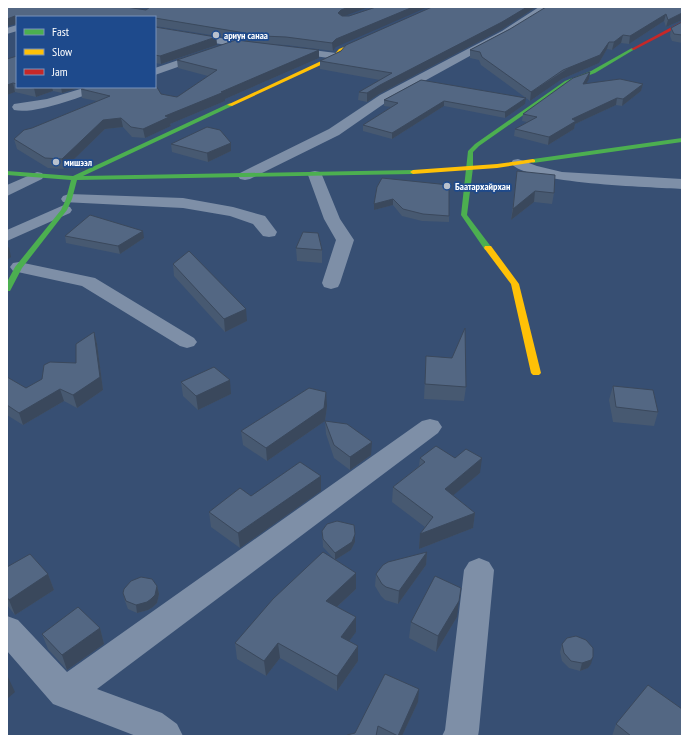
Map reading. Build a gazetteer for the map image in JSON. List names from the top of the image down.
{
  "places": ["ариун санаа", "мишээл", "Баатархайрхан"],
  "legend": ["Fast", "Slow", "Jam"]
}
